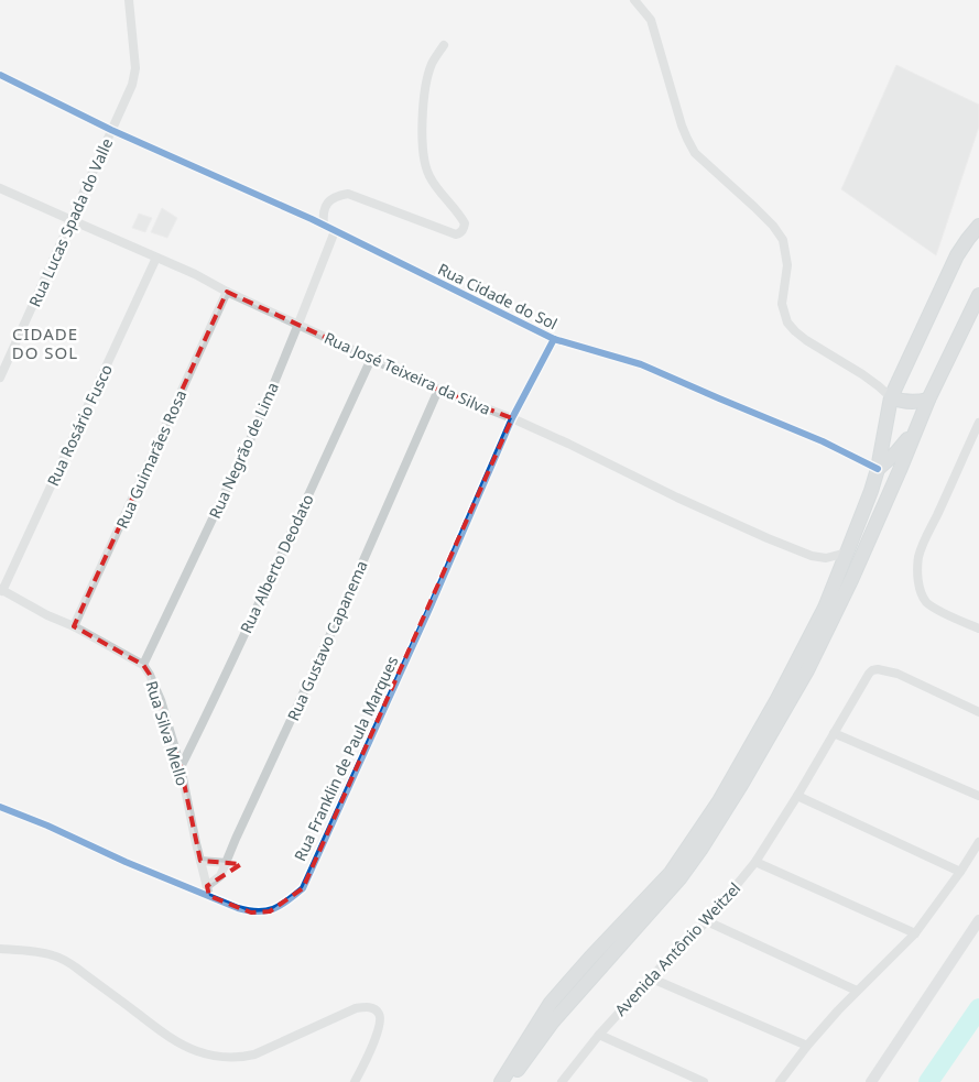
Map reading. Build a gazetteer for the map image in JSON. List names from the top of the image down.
{
  "streets": {
    "street": [
      "Rua Lucas Spada do Valle",
      "Rua Cidade do Sol",
      "Rua José Teixeira da Silva",
      "Rua Rosário Fusco",
      "Rua Negrão de Lima",
      "Rua Guimarães Rosa",
      "Rua Alberto Deodato",
      "Rua Gustavo Capanema",
      "Rua Silva Mello",
      "Rua Franklin de Paula Marques",
      "Avenida Antônio Weitzel"
    ]
  },
  "crossings": [
    ["Rua Lucas Spada do Valle", "Rua Cidade do Sol"],
    ["Rua Lucas Spada do Valle", "Rua José Teixeira da Silva"],
    ["Rua Cidade do Sol", "Rua Negrão de Lima"],
    ["Rua Cidade do Sol", "Rua Franklin de Paula Marques"],
    ["Rua José Teixeira da Silva", "Rua Rosário Fusco"],
    ["Rua José Teixeira da Silva", "Rua Negrão de Lima"],
    ["Rua José Teixeira da Silva", "Rua Guimarães Rosa"],
    ["Rua José Teixeira da Silva", "Rua Alberto Deodato"],
    ["Rua José Teixeira da Silva", "Rua Gustavo Capanema"],
    ["Rua José Teixeira da Silva", "Rua Franklin de Paula Marques"],
    ["Rua Rosário Fusco", "Rua Silva Mello"],
    ["Rua Negrão de Lima", "Rua Silva Mello"],
    ["Rua Guimarães Rosa", "Rua Silva Mello"],
    ["Rua Alberto Deodato", "Rua Silva Mello"],
    ["Rua Gustavo Capanema", "Rua Silva Mello"],
    ["Rua Silva Mello", "Rua Franklin de Paula Marques"]
  ],
  "districts": ["CIDADE DO SOL"]
}
